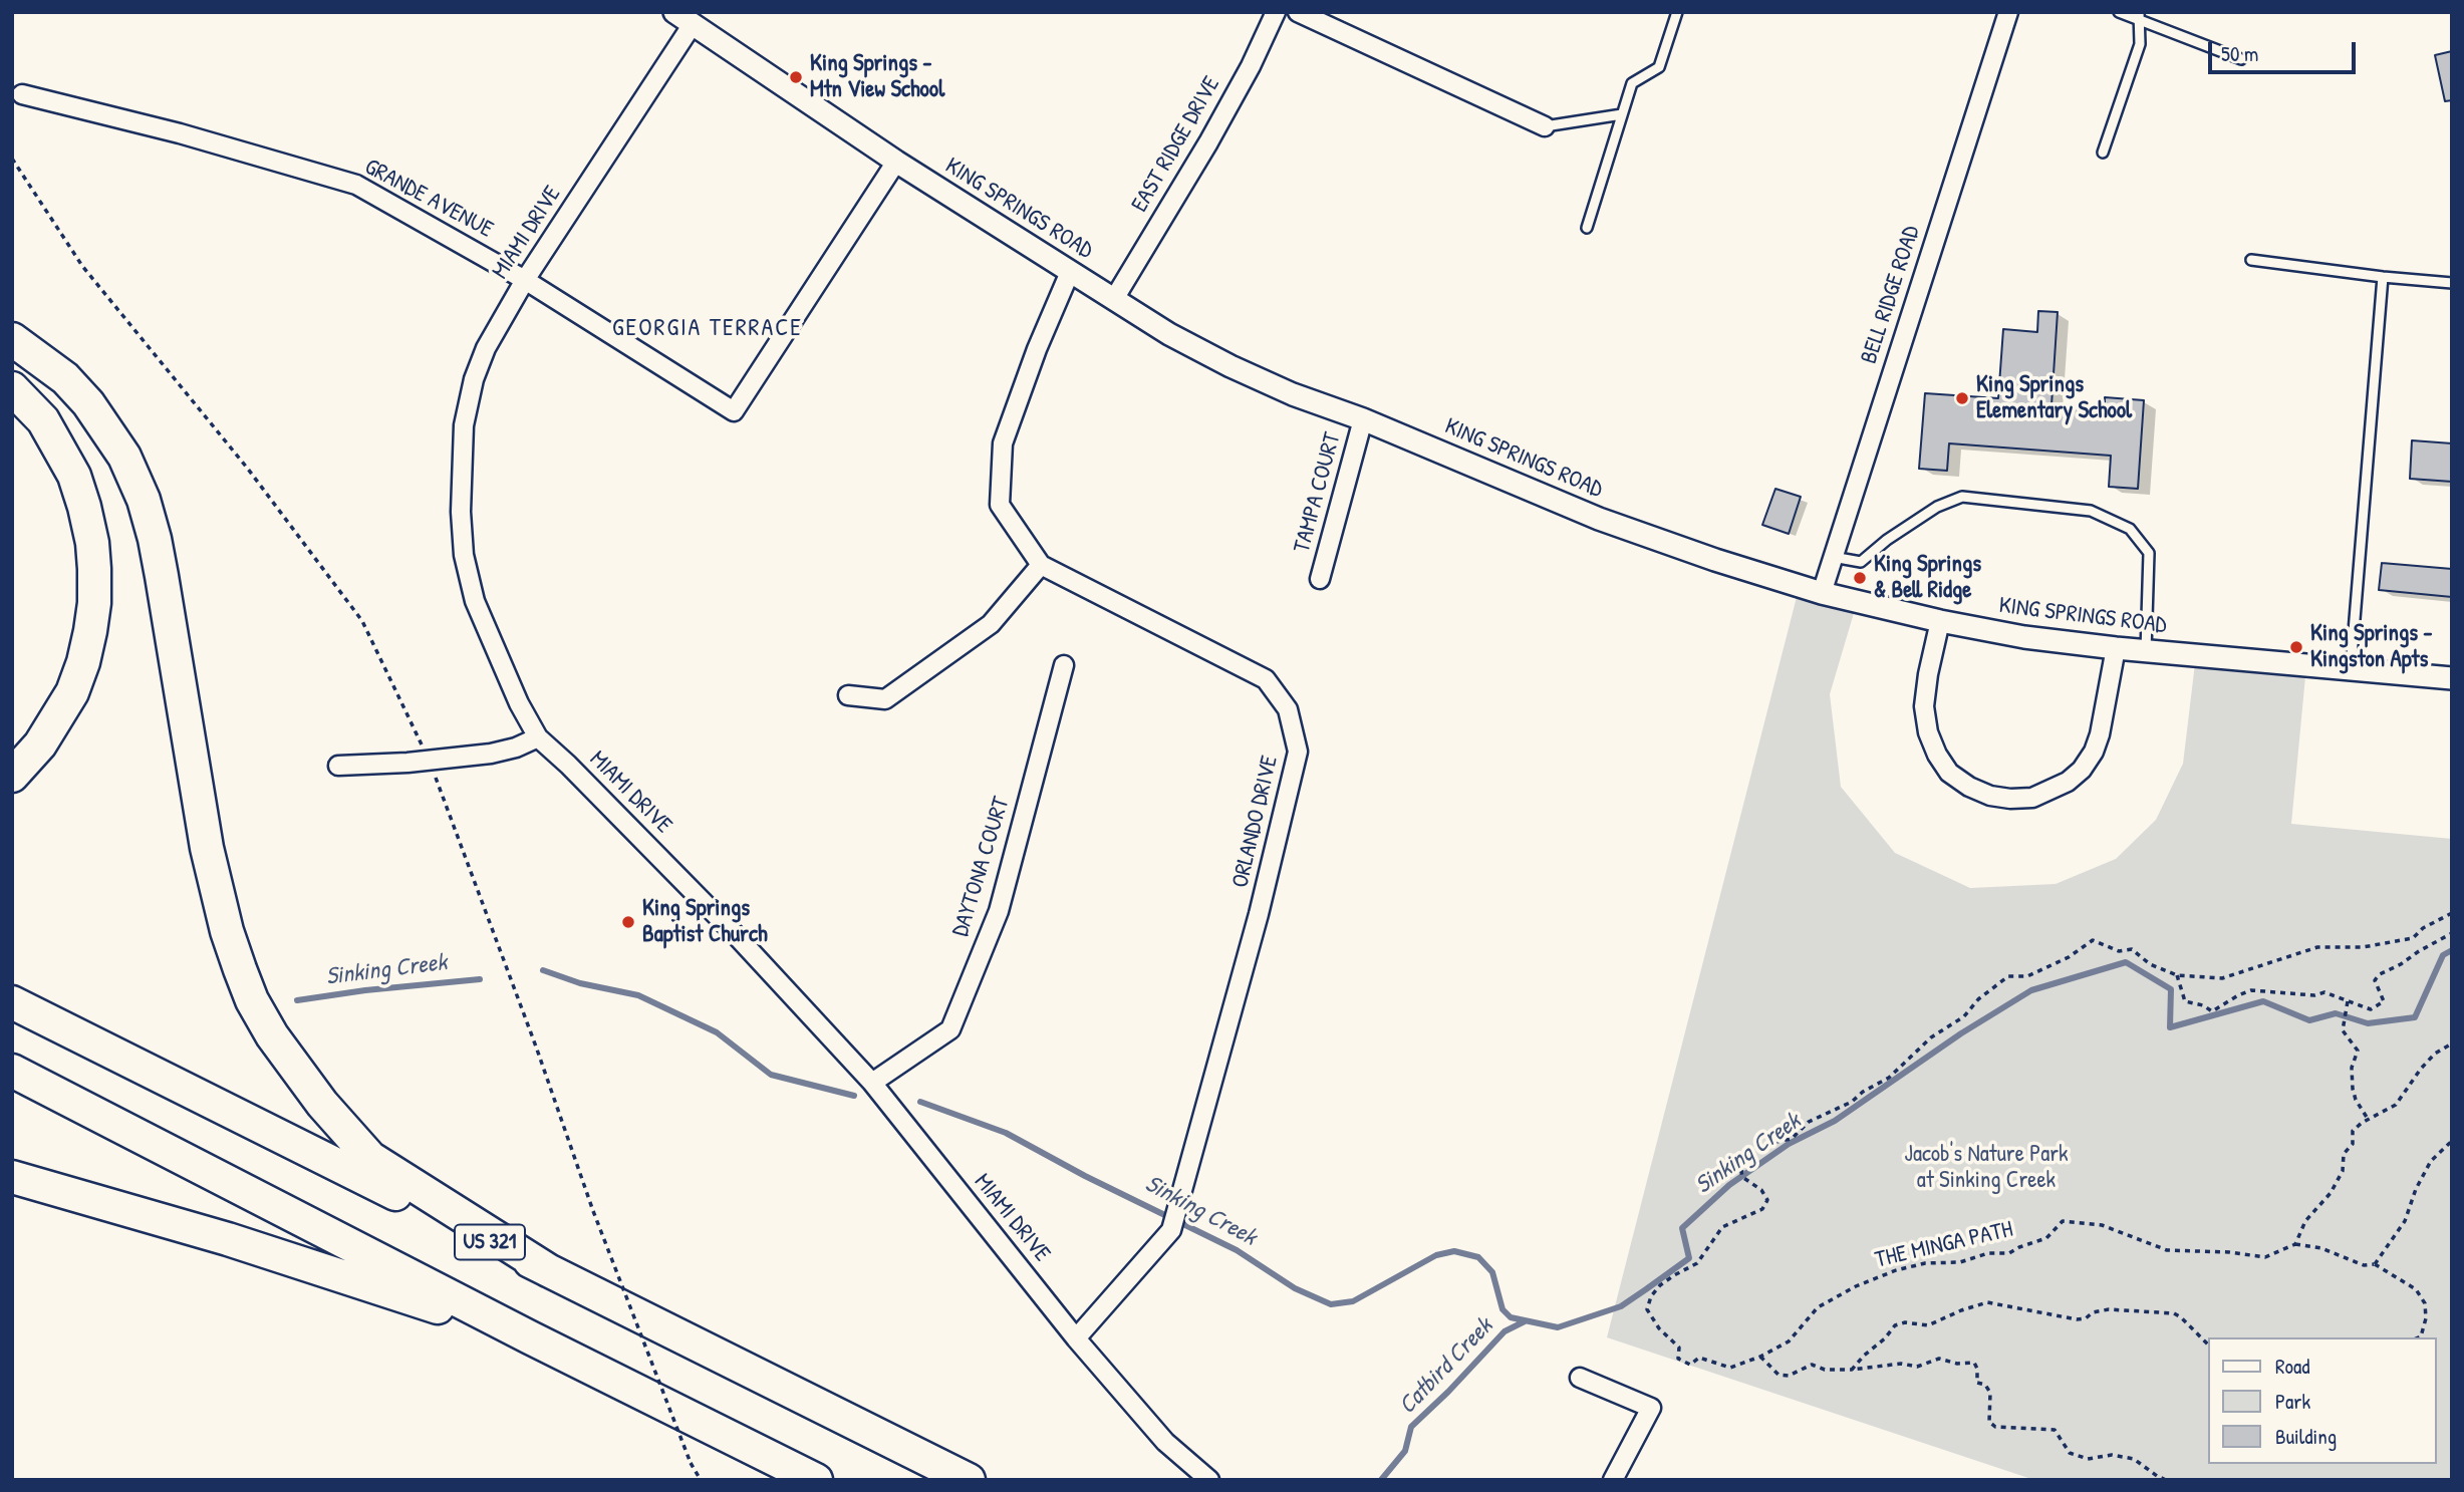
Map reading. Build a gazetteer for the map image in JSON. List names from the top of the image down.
{
  "streets": {
    "highway": ["US 321"],
    "street": [
      "EAST RIDGE DRIVE",
      "GRANDE AVENUE",
      "KING SPRINGS ROAD",
      "MIAMI DRIVE",
      "BELL RIDGE ROAD",
      "TAMPA COURT",
      "ORLANDO DRIVE",
      "DAYTONA COURT"
    ],
    "path": ["THE MINGA PATH"]
  },
  "crossings": [
    ["EAST RIDGE DRIVE", "KING SPRINGS ROAD"],
    ["GRANDE AVENUE", "KING SPRINGS ROAD"],
    ["GRANDE AVENUE", "MIAMI DRIVE"],
    ["KING SPRINGS ROAD", "MIAMI DRIVE"],
    ["KING SPRINGS ROAD", "BELL RIDGE ROAD"],
    ["KING SPRINGS ROAD", "TAMPA COURT"],
    ["KING SPRINGS ROAD", "ORLANDO DRIVE"],
    ["MIAMI DRIVE", "ORLANDO DRIVE"],
    ["MIAMI DRIVE", "DAYTONA COURT"]
  ],
  "districts": ["GEORGIA TERRACE"],
  "water": ["Sinking Creek", "Catbird Creek"],
  "parks": ["Jacob's Nature Park at Sinking Creek"],
  "places": [
    "King Springs - Mtn View School",
    "King Springs Elementary School",
    "King Springs & Bell Ridge",
    "King Springs - Kingston Apts",
    "King Springs Baptist Church"
  ],
  "legend": ["Road", "Park", "Building"],
  "scale_bar": "50 m"
}
